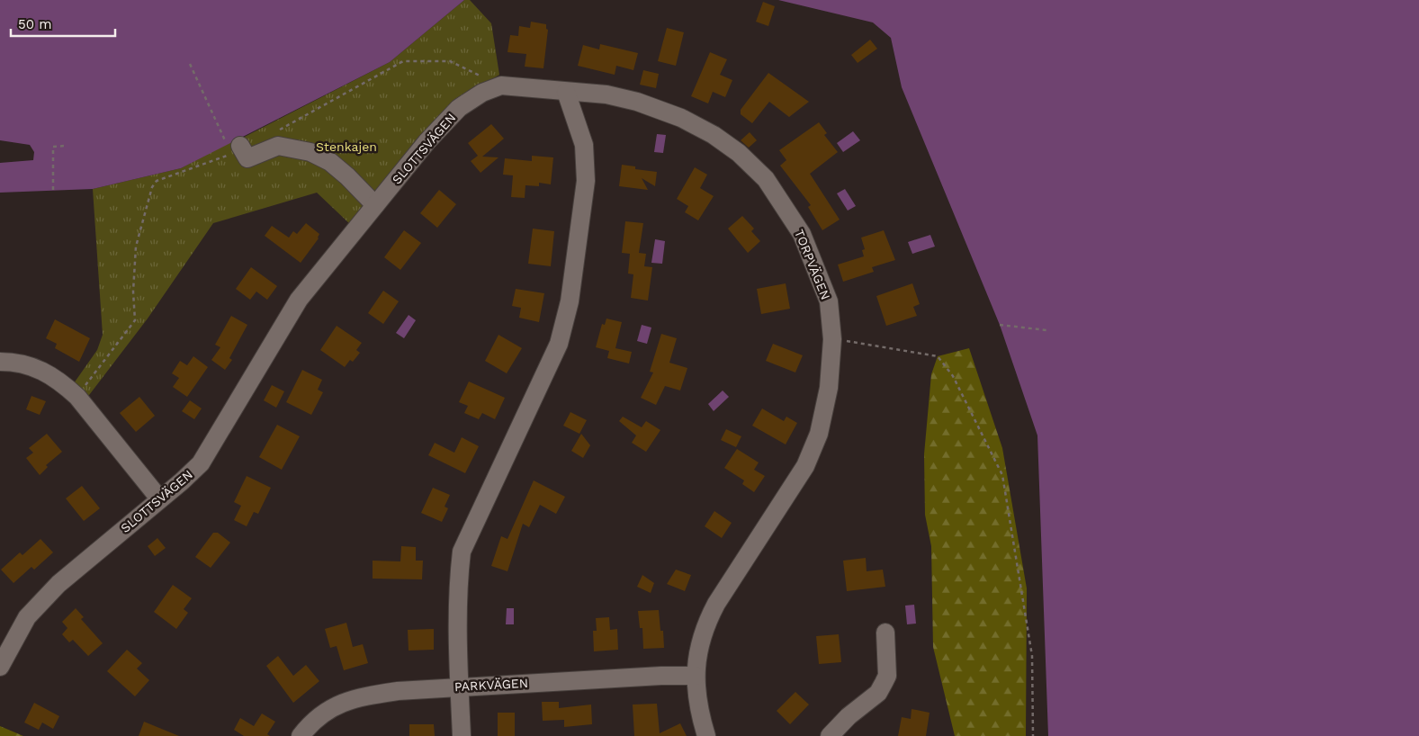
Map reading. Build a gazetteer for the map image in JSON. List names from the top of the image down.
{
  "streets": {
    "street": ["SLOTTSVÄGEN", "TORPVÄGEN", "PARKVÄGEN"]
  },
  "crossings": [
    ["SLOTTSVÄGEN", "TORPVÄGEN"],
    ["TORPVÄGEN", "PARKVÄGEN"]
  ],
  "parks": ["Stenkajen"],
  "scale_bar": "50 m"
}
